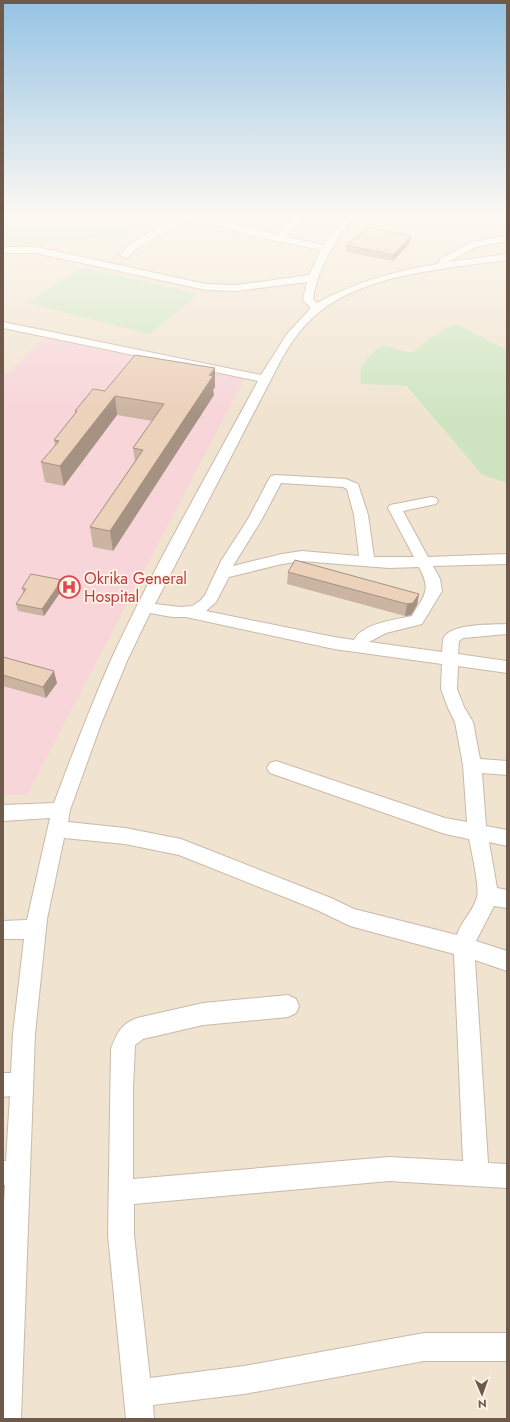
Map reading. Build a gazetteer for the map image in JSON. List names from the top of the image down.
{
  "places": {
    "hospital": ["Okrika General Hospital"]
  },
  "north": "bottom"
}
